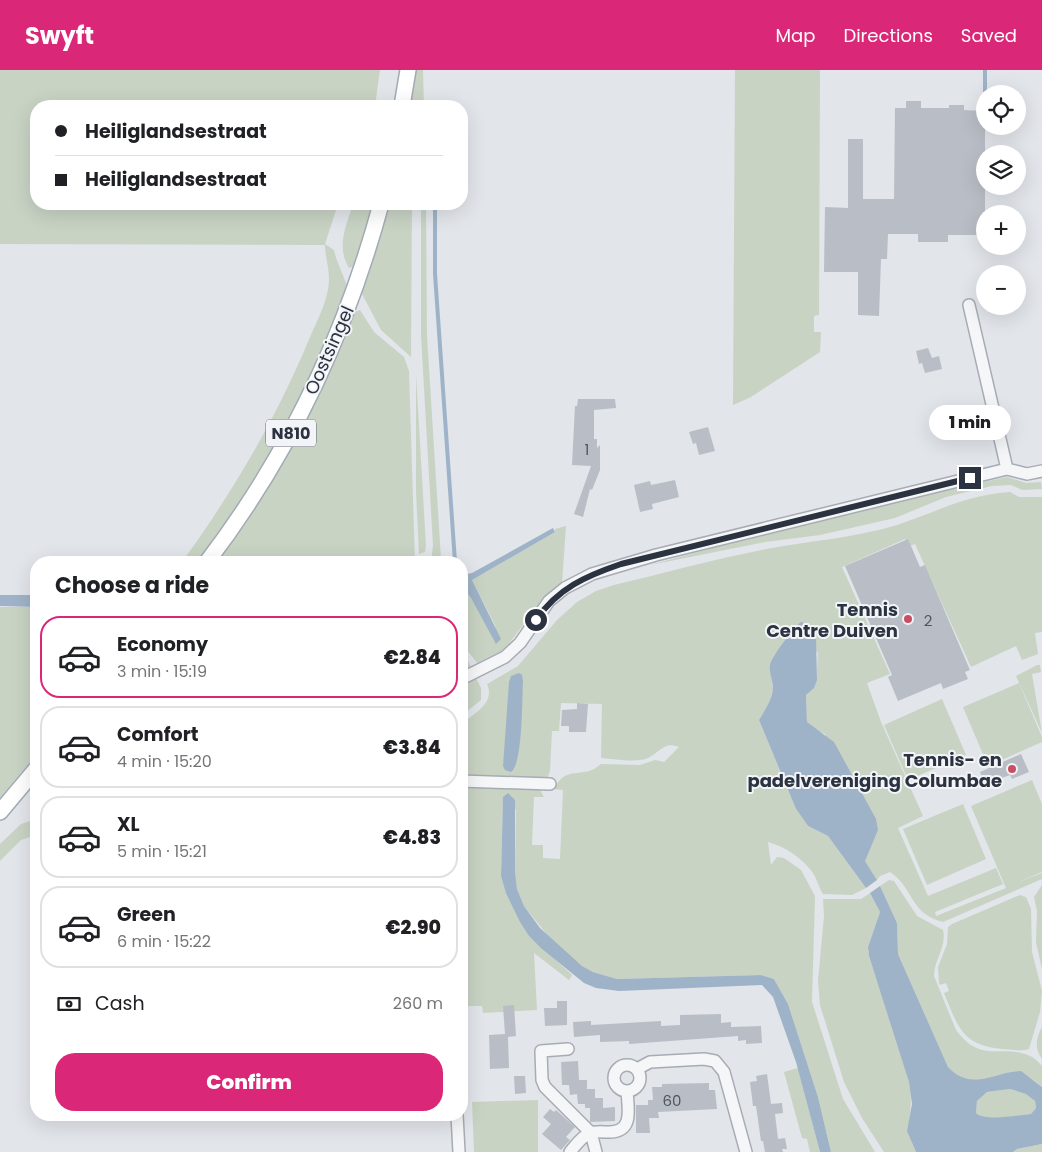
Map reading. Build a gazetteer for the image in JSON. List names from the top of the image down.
{
  "streets": {
    "main road": ["Oostsingel", "N810"]
  },
  "places": ["Tennis Centre Duiven", "Tennis- en padelvereniging Columbae"],
  "house_numbers": ["1", "2", "60"],
  "page": {
    "header": "Swyft",
    "nav": ["Map", "Directions", "Saved"],
    "map_buttons": ["+", "−"],
    "banner": ["Heiliglandsestraat", "Heiliglandsestraat"],
    "bubble": "1 min",
    "heading": "Choose a ride",
    "list": [
      {
        "name": "Economy",
        "note": "3 min · 15:19",
        "value": "€2.84"
      },
      {
        "name": "Comfort",
        "note": "4 min · 15:20",
        "value": "€3.84"
      },
      {
        "name": "XL",
        "note": "5 min · 15:21",
        "value": "€4.83"
      },
      {
        "name": "Green",
        "note": "6 min · 15:22",
        "value": "€2.90"
      }
    ],
    "pay": ["Cash", "260 m"],
    "buttons": "Confirm"
  }
}
